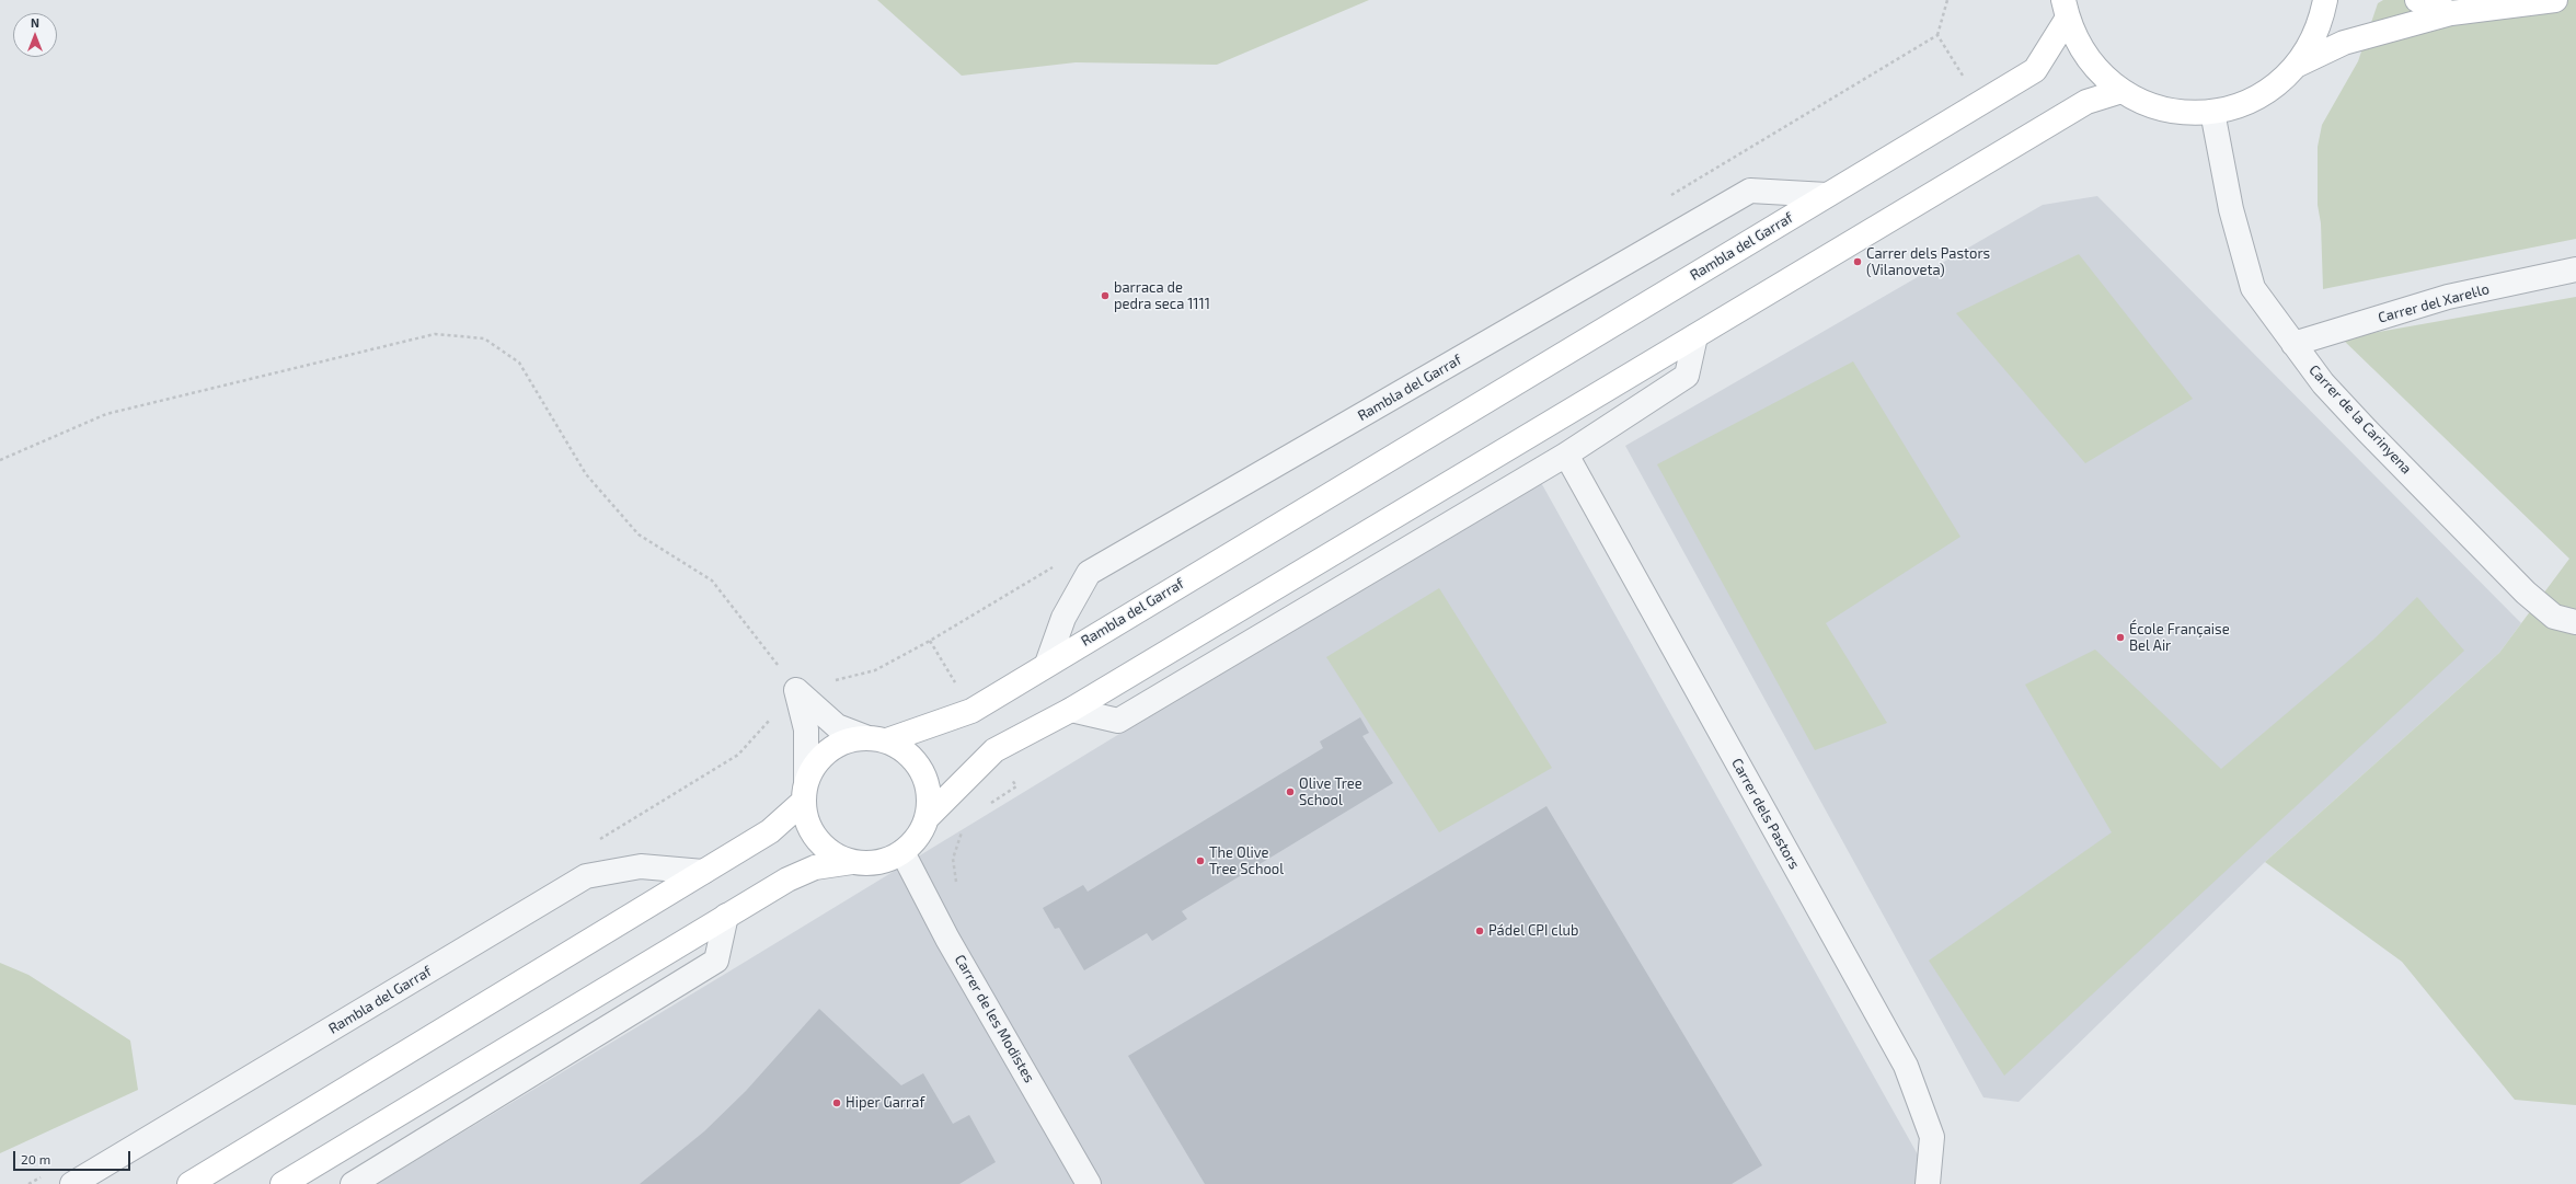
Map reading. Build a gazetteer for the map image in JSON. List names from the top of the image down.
{
  "streets": {
    "street": [
      "Rambla del Garraf",
      "Carrer del Xarel·lo",
      "Carrer de la Carinyena",
      "Carrer dels Pastors",
      "Carrer de les Modistes"
    ]
  },
  "crossings": [
    ["Rambla del Garraf", "Carrer de les Modistes"],
    ["Carrer del Xarel·lo", "Carrer de la Carinyena"]
  ],
  "places": [
    "Carrer dels Pastors (Vilanoveta)",
    "barraca de pedra seca 1111",
    "École Française Bel Air",
    "Olive Tree School",
    "The Olive Tree School",
    "Pádel CPI club",
    "Hiper Garraf"
  ],
  "scale_bar": "20 m",
  "north": "top"
}
